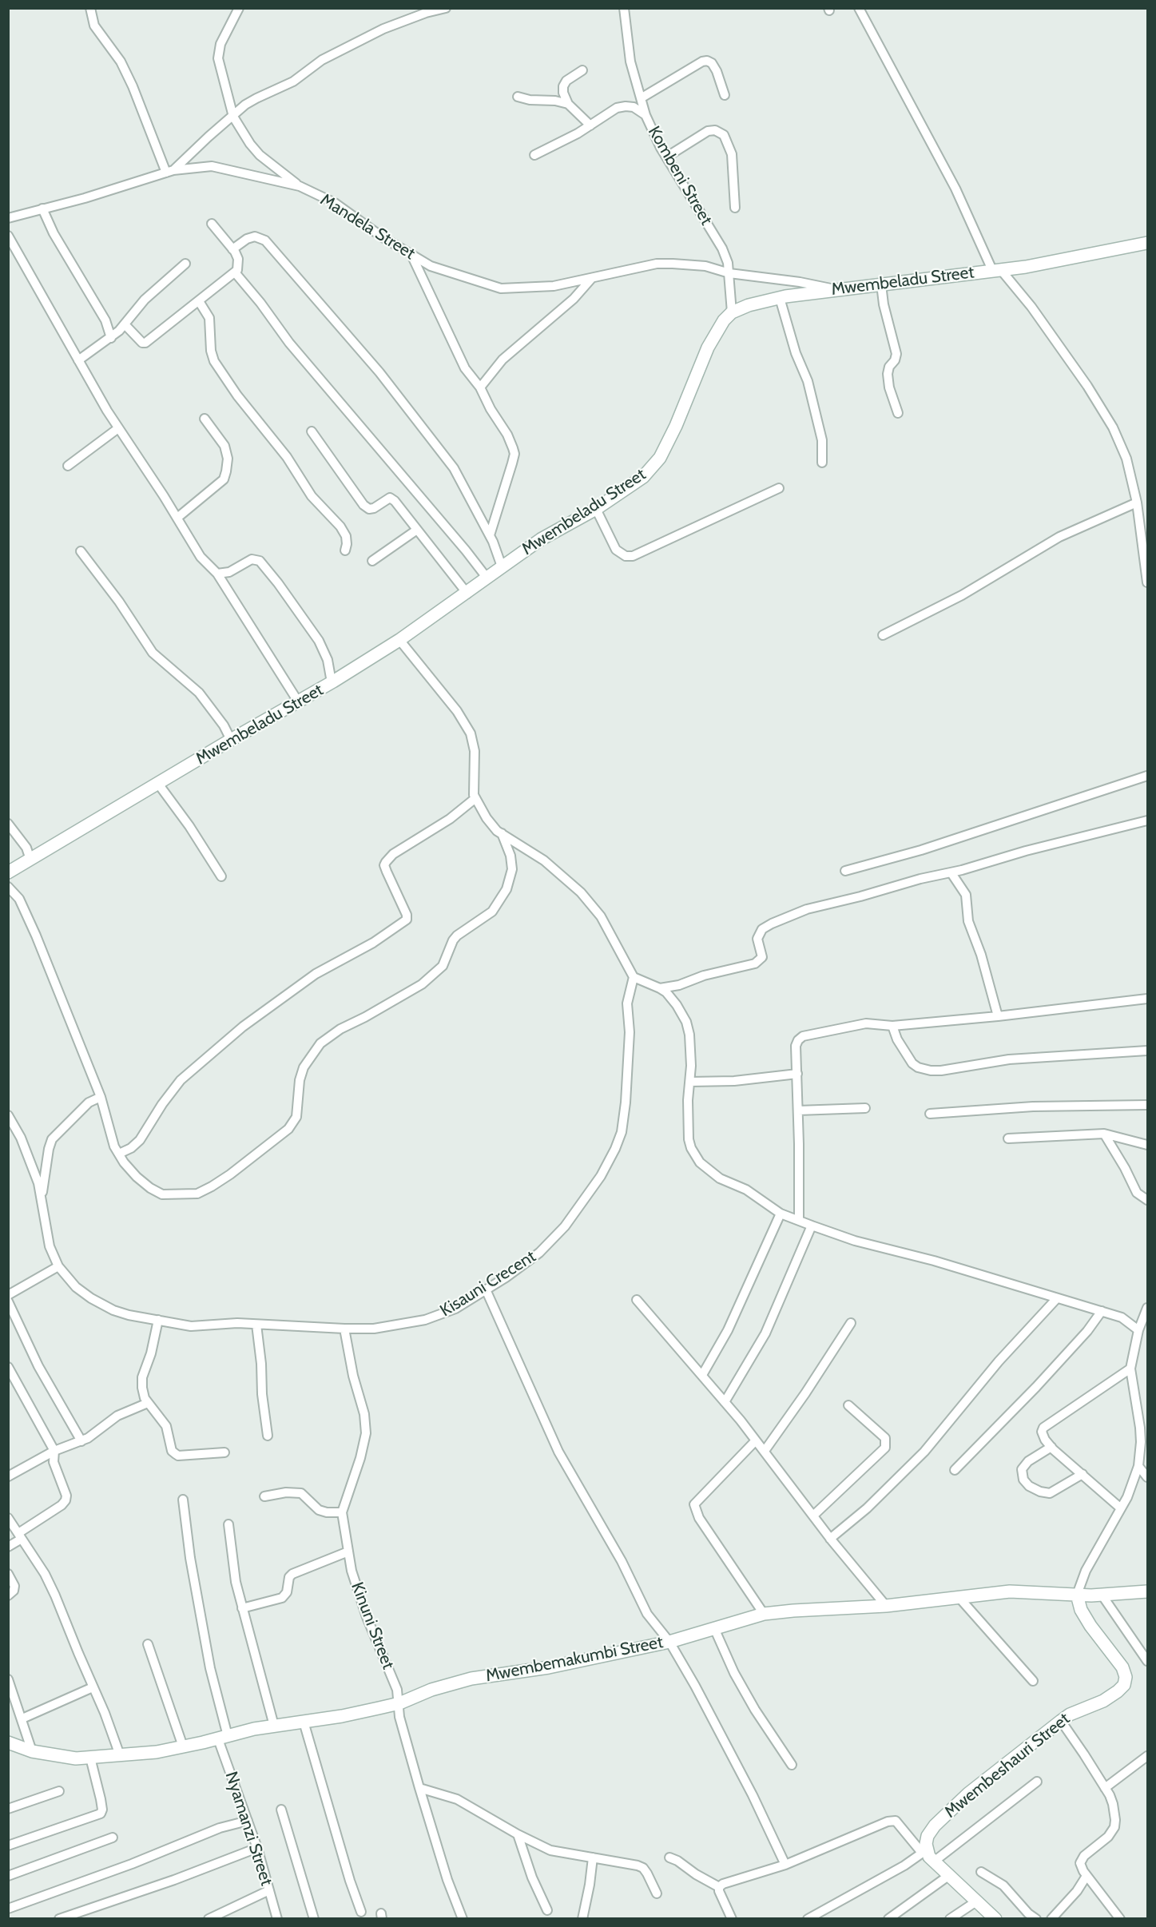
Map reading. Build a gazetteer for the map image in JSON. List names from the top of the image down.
{
  "streets": {
    "street": [
      "Kombeni Street",
      "Mandela Street",
      "Mwembeladu Street",
      "Kisauni Crecent",
      "Kinuni Street",
      "Mwembemakumbi Street",
      "Mwembeshauri Street",
      "Nyamanzi Street"
    ]
  },
  "crossings": [
    ["Kombeni Street", "Mandela Street"],
    ["Kombeni Street", "Mwembeladu Street"],
    ["Mandela Street", "Mwembeladu Street"],
    ["Kisauni Crecent", "Kinuni Street"],
    ["Kinuni Street", "Mwembemakumbi Street"],
    ["Mwembemakumbi Street", "Mwembeshauri Street"],
    ["Mwembemakumbi Street", "Nyamanzi Street"]
  ]
}
